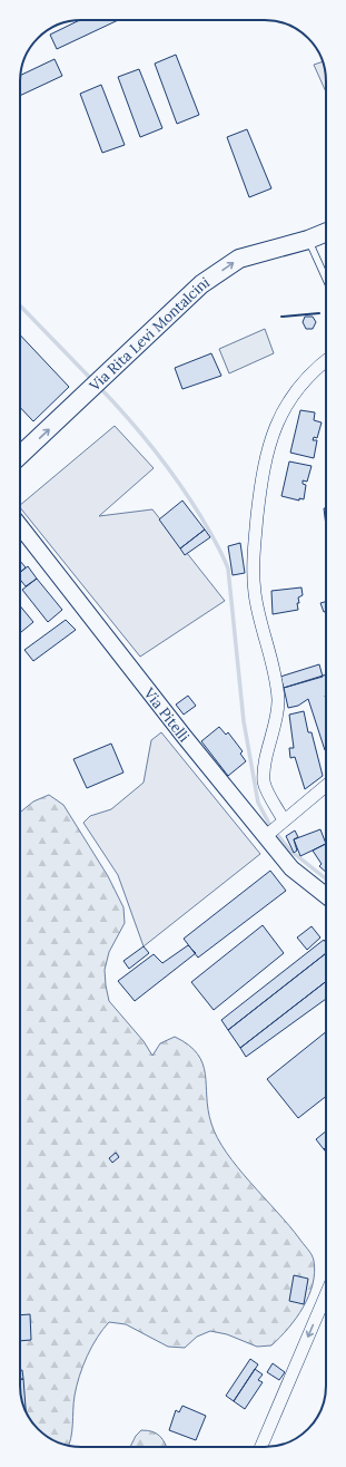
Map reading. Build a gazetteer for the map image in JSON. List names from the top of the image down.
{
  "streets": {
    "main road": ["Via Rita Levi Montalcini"],
    "street": ["Via Pitelli"]
  },
  "one_way": ["Via Rita Levi Montalcini"]
}
